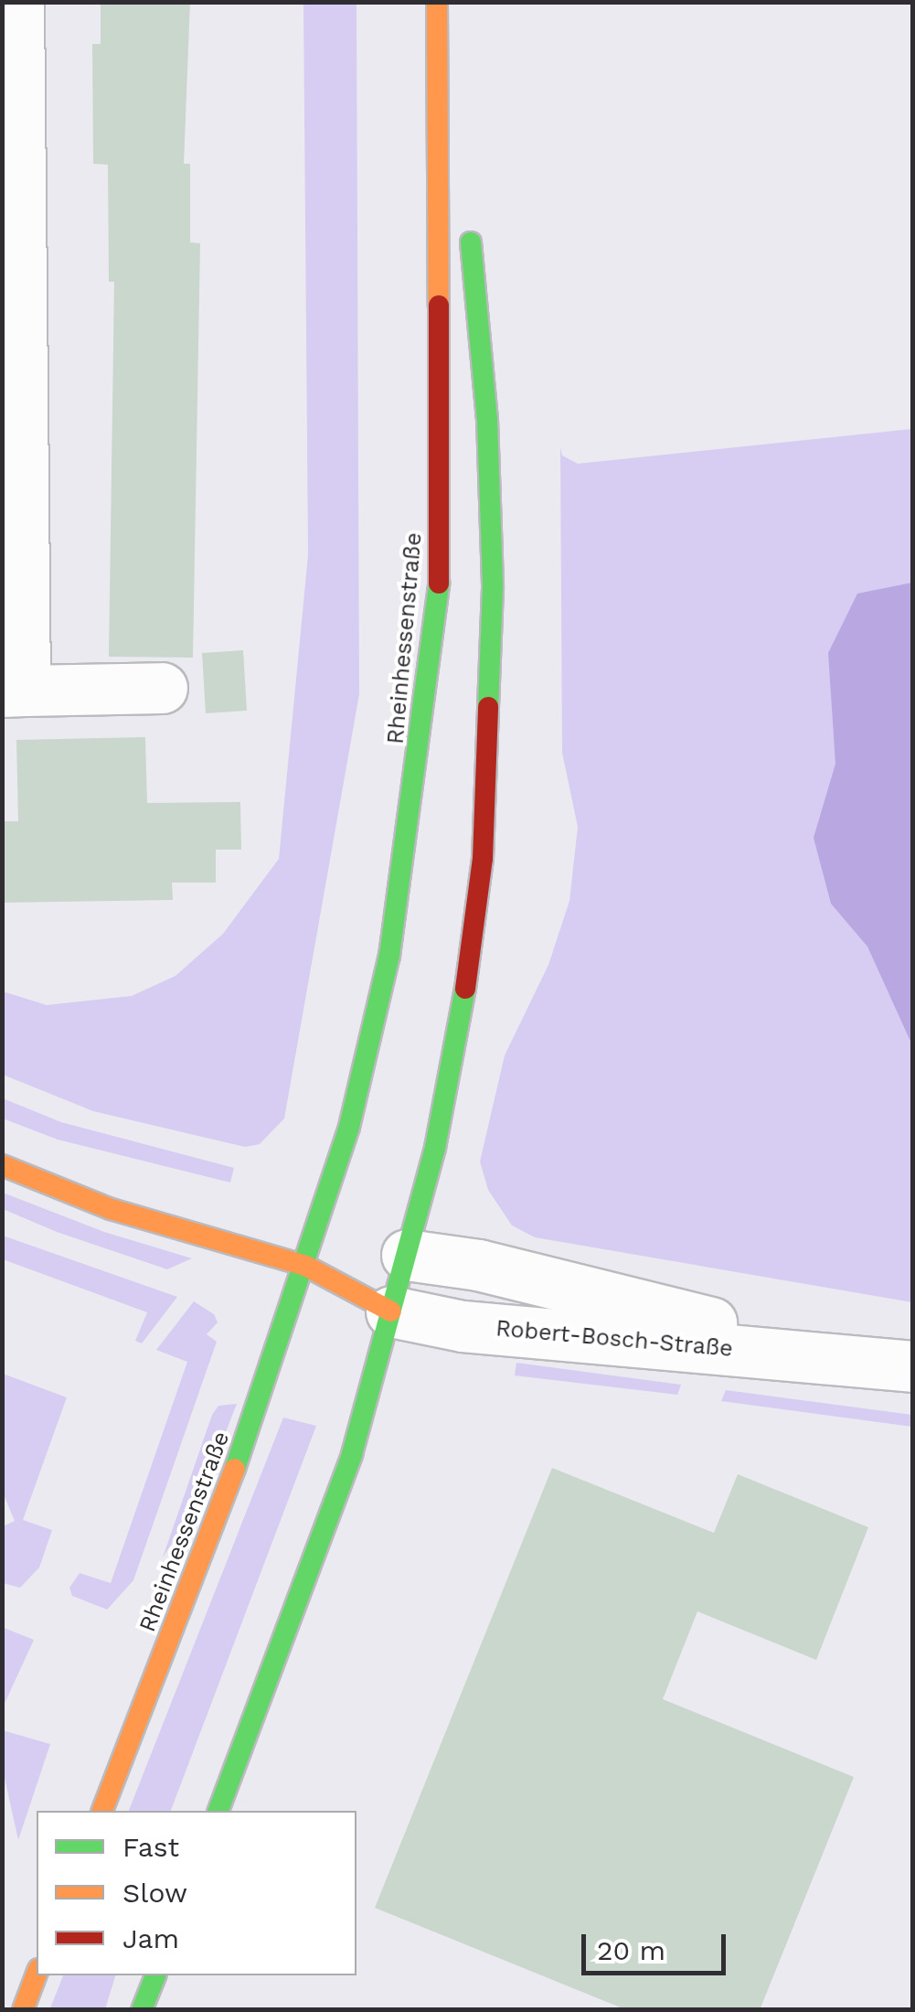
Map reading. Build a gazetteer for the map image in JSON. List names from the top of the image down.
{
  "streets": {
    "main road": ["Rheinhessenstraße"],
    "street": ["Robert-Bosch-Straße"]
  },
  "legend": ["Fast", "Slow", "Jam"],
  "scale_bar": "20 m"
}
